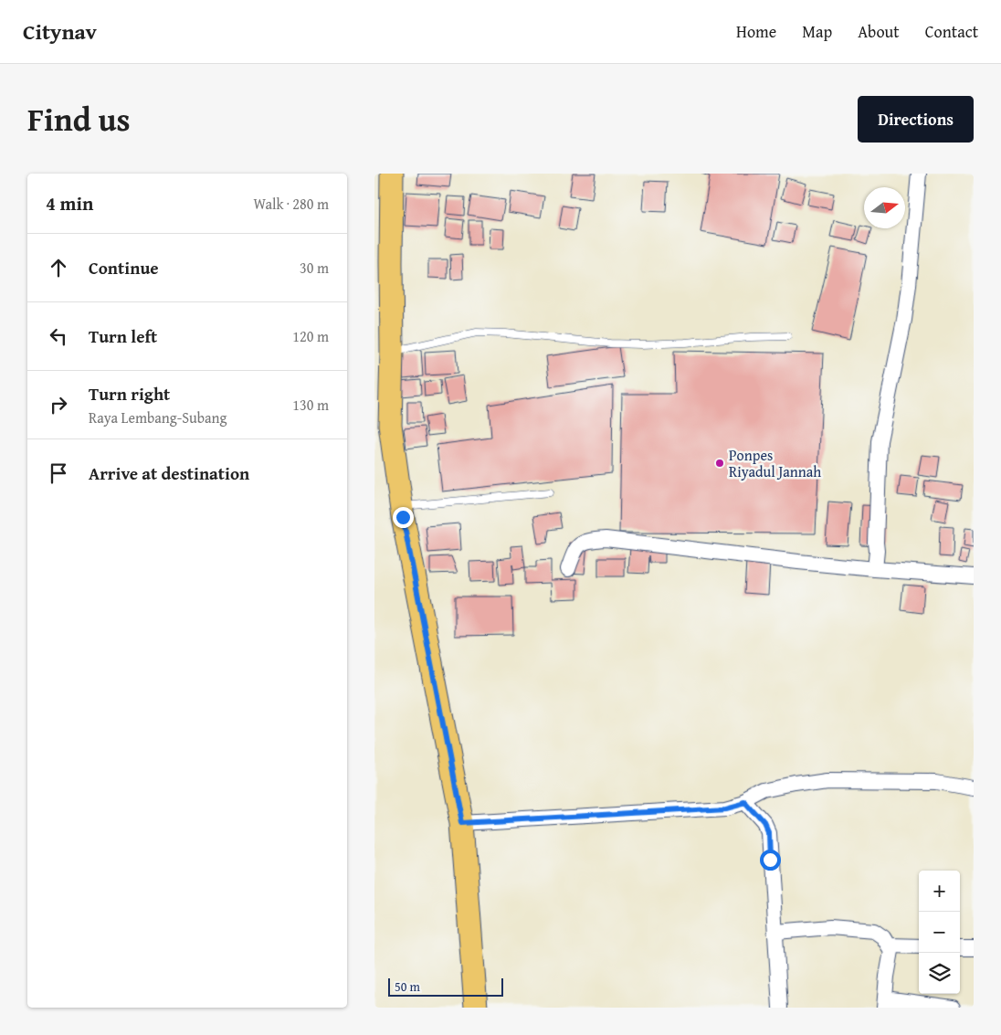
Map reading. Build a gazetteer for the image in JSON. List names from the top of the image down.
{
  "places": ["Ponpes Riyadul Jannah"],
  "scale_bar": "50 m",
  "north": "right",
  "page": {
    "header": "Citynav",
    "nav": [
      "Home",
      "Map",
      "About",
      "Contact"
    ],
    "title": "Find us",
    "buttons": "Directions",
    "heading": ["4 min", "Walk · 280 m"],
    "list": [
      ["Continue", "30 m"],
      ["Turn left", "120 m"],
      ["Turn right", "Raya Lembang-Subang", "130 m"],
      "Arrive at destination"
    ],
    "map_buttons": ["+", "−"],
    "scale": "50 m"
  }
}
